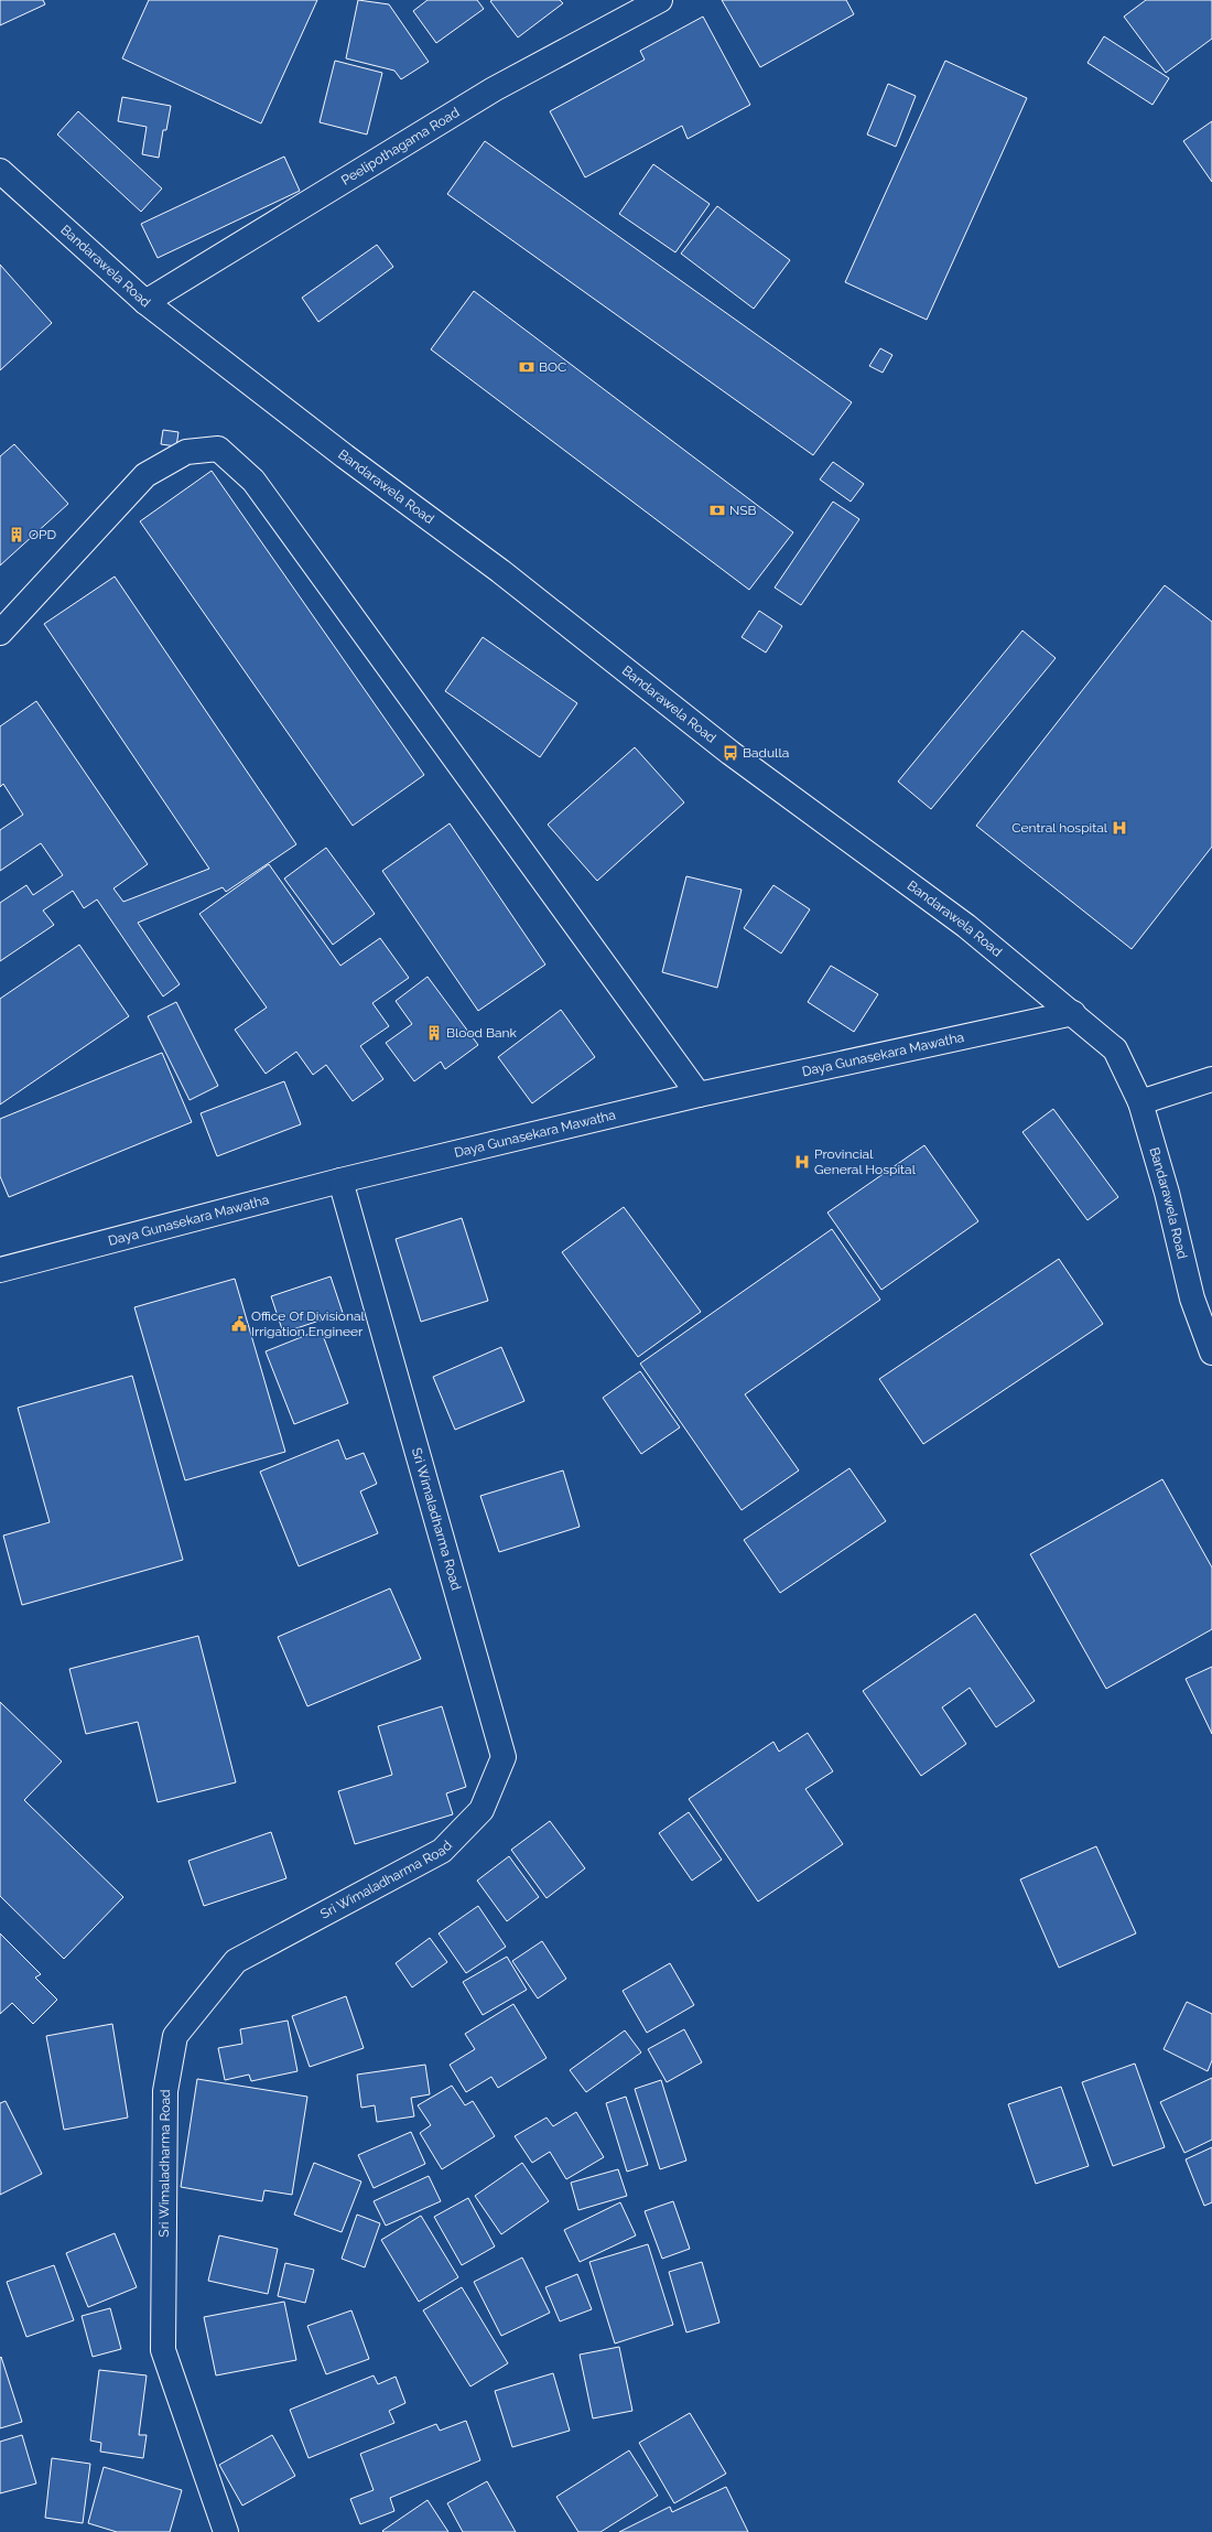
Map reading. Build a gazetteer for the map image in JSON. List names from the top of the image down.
{
  "streets": {
    "main road": [
      "Peelipothagama Road",
      "Bandarawela Road",
      "Daya Gunasekara Mawatha",
      "Sri Wimaladharma Road"
    ]
  },
  "crossings": [
    ["Peelipothagama Road", "Bandarawela Road"],
    ["Bandarawela Road", "Daya Gunasekara Mawatha"],
    ["Daya Gunasekara Mawatha", "Sri Wimaladharma Road"]
  ],
  "places": {
    "bank": ["BOC", "NSB"],
    "building": ["OPD", "Blood Bank"],
    "bus stop": ["Badulla"],
    "hospital": ["Central hospital", "Provincial General Hospital"],
    "public building": ["Office Of Divisional Irrigation Engineer"]
  }
}
